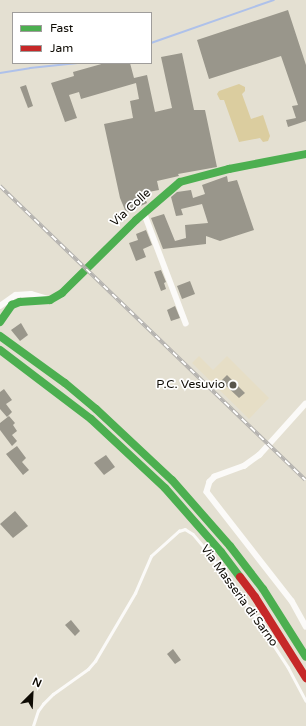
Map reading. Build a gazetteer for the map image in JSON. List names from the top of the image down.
{
  "streets": {
    "main road": ["Via Colle"],
    "lane": ["Via Masseria di Sarno"]
  },
  "places": ["P.C. Vesuvio"],
  "legend": ["Fast", "Jam"],
  "north": "top right"
}
